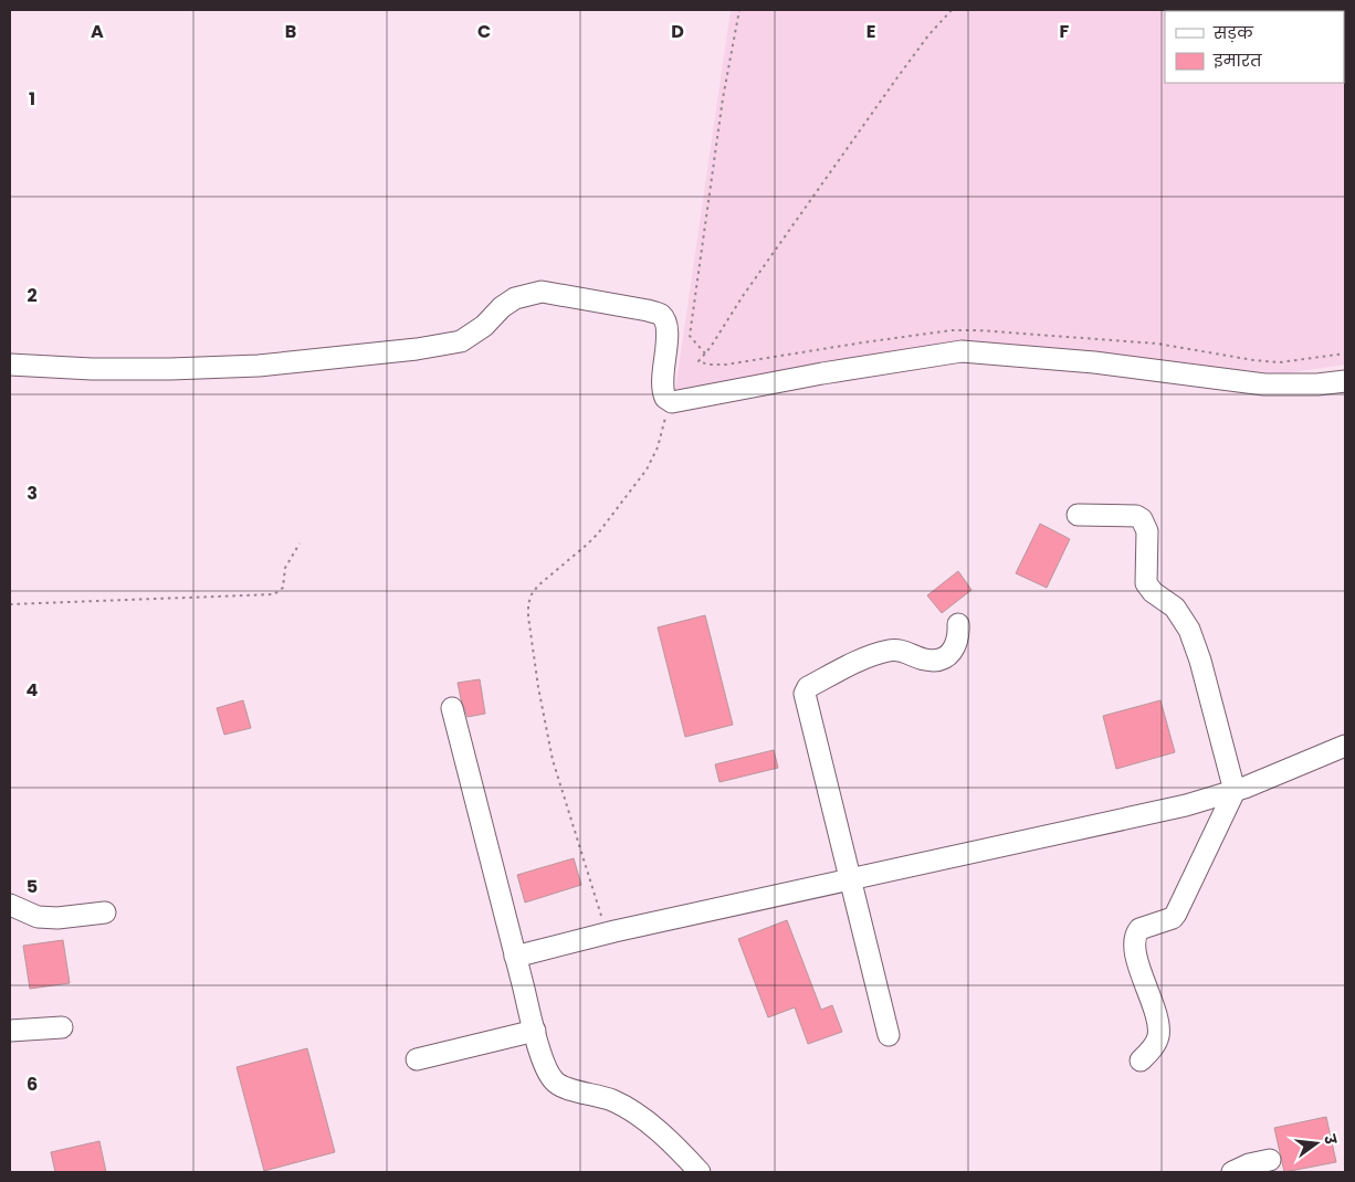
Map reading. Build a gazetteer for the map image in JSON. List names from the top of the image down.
{
  "legend": ["सड़क", "इमारत"],
  "north": "right",
  "grid": {
    "columns": [
      "A",
      "B",
      "C",
      "D",
      "E",
      "F"
    ],
    "rows": [
      "1",
      "2",
      "3",
      "4",
      "5",
      "6"
    ]
  }
}
